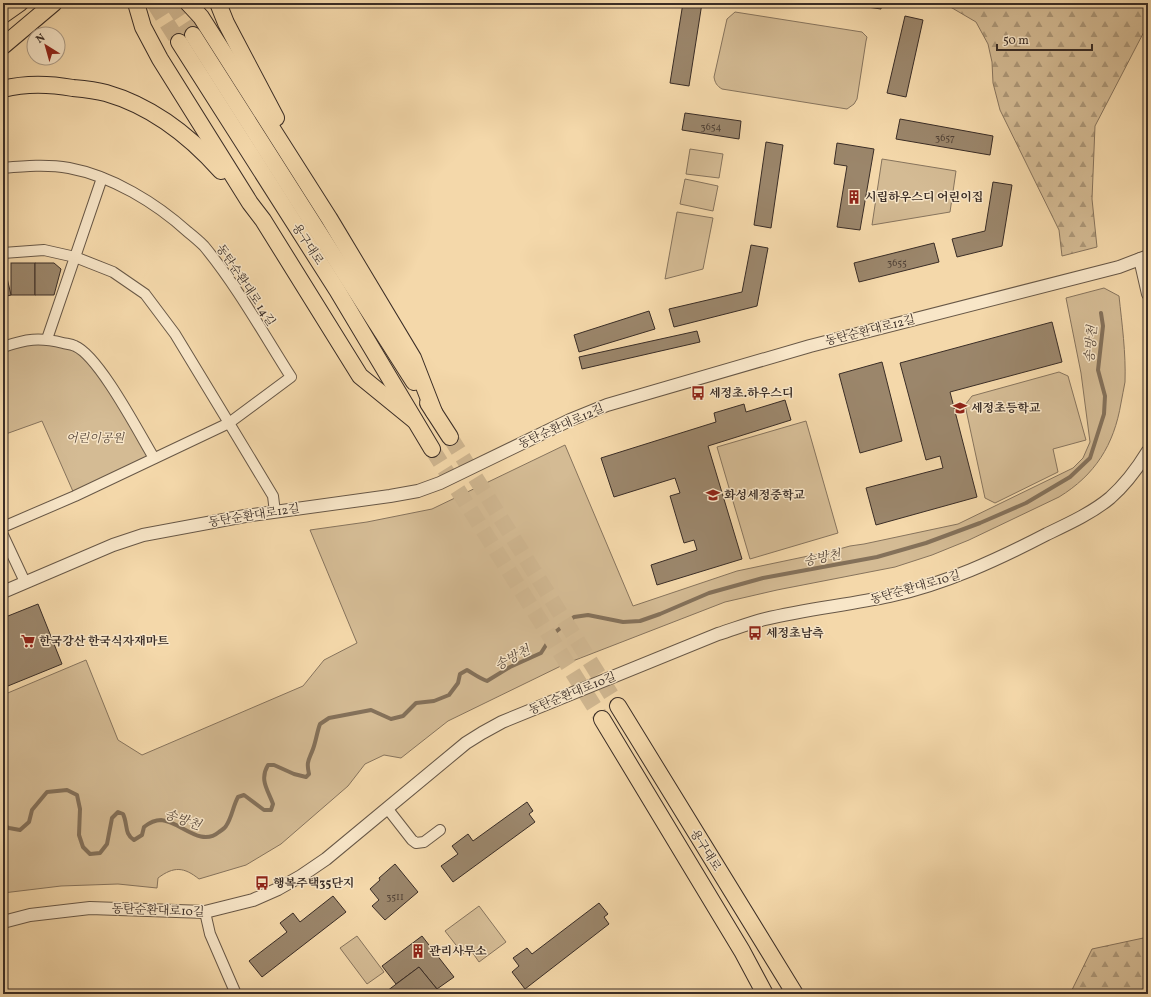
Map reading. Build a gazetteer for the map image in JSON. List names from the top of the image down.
{
  "streets": {
    "highway": ["용구대로"],
    "street": ["동탄순환대로 14길", "동탄순환대로12길", "동탄순환대로10길"]
  },
  "water": ["송방천"],
  "parks": ["어린이공원"],
  "places": {
    "building": ["시립하우스디 어린이집", "관리사무소"],
    "bus stop": ["세정초.하우스디", "세정초남측", "행복주택35단지"],
    "school or university": ["세정초등학교", "화성세정중학교"],
    "supermarket": ["한국강산 한국식자재마트"]
  },
  "house_numbers": [
    "3654",
    "3657",
    "3655",
    "3511"
  ],
  "scale_bar": "50 m",
  "north": "top left"
}
